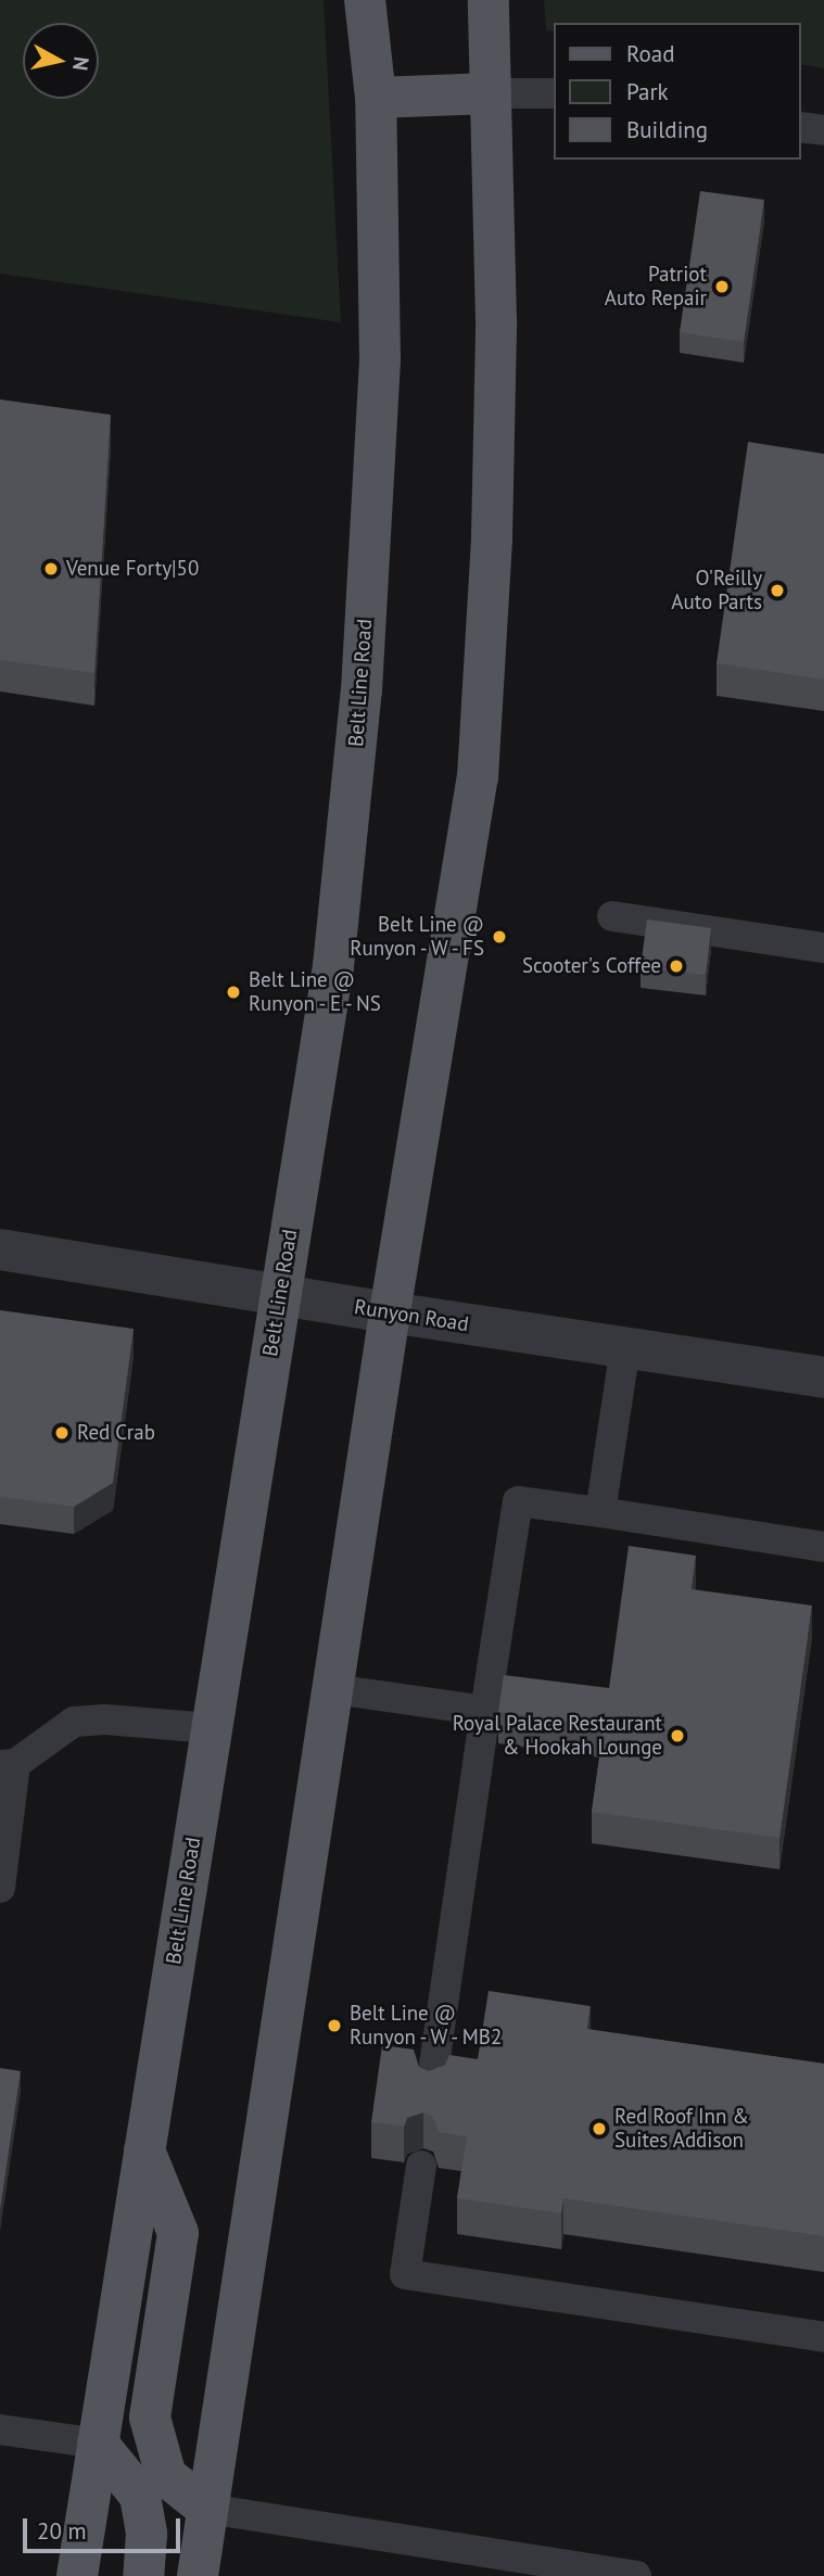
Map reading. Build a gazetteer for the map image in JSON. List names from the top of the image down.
{
  "streets": {
    "main road": ["Belt Line Road"],
    "street": ["Runyon Road"]
  },
  "crossings": [
    ["Belt Line Road", "Runyon Road"]
  ],
  "places": [
    "Patriot Auto Repair",
    "Venue Forty|50",
    "O'Reilly Auto Parts",
    "Belt Line @ Runyon - W - FS",
    "Scooter's Coffee",
    "Belt Line @ Runyon - E - NS",
    "Red Crab",
    "Royal Palace Restaurant & Hookah Lounge",
    "Belt Line @ Runyon - W - MB2",
    "Red Roof Inn & Suites Addison"
  ],
  "legend": ["Road", "Park", "Building"],
  "scale_bar": "20 m",
  "north": "right"
}
